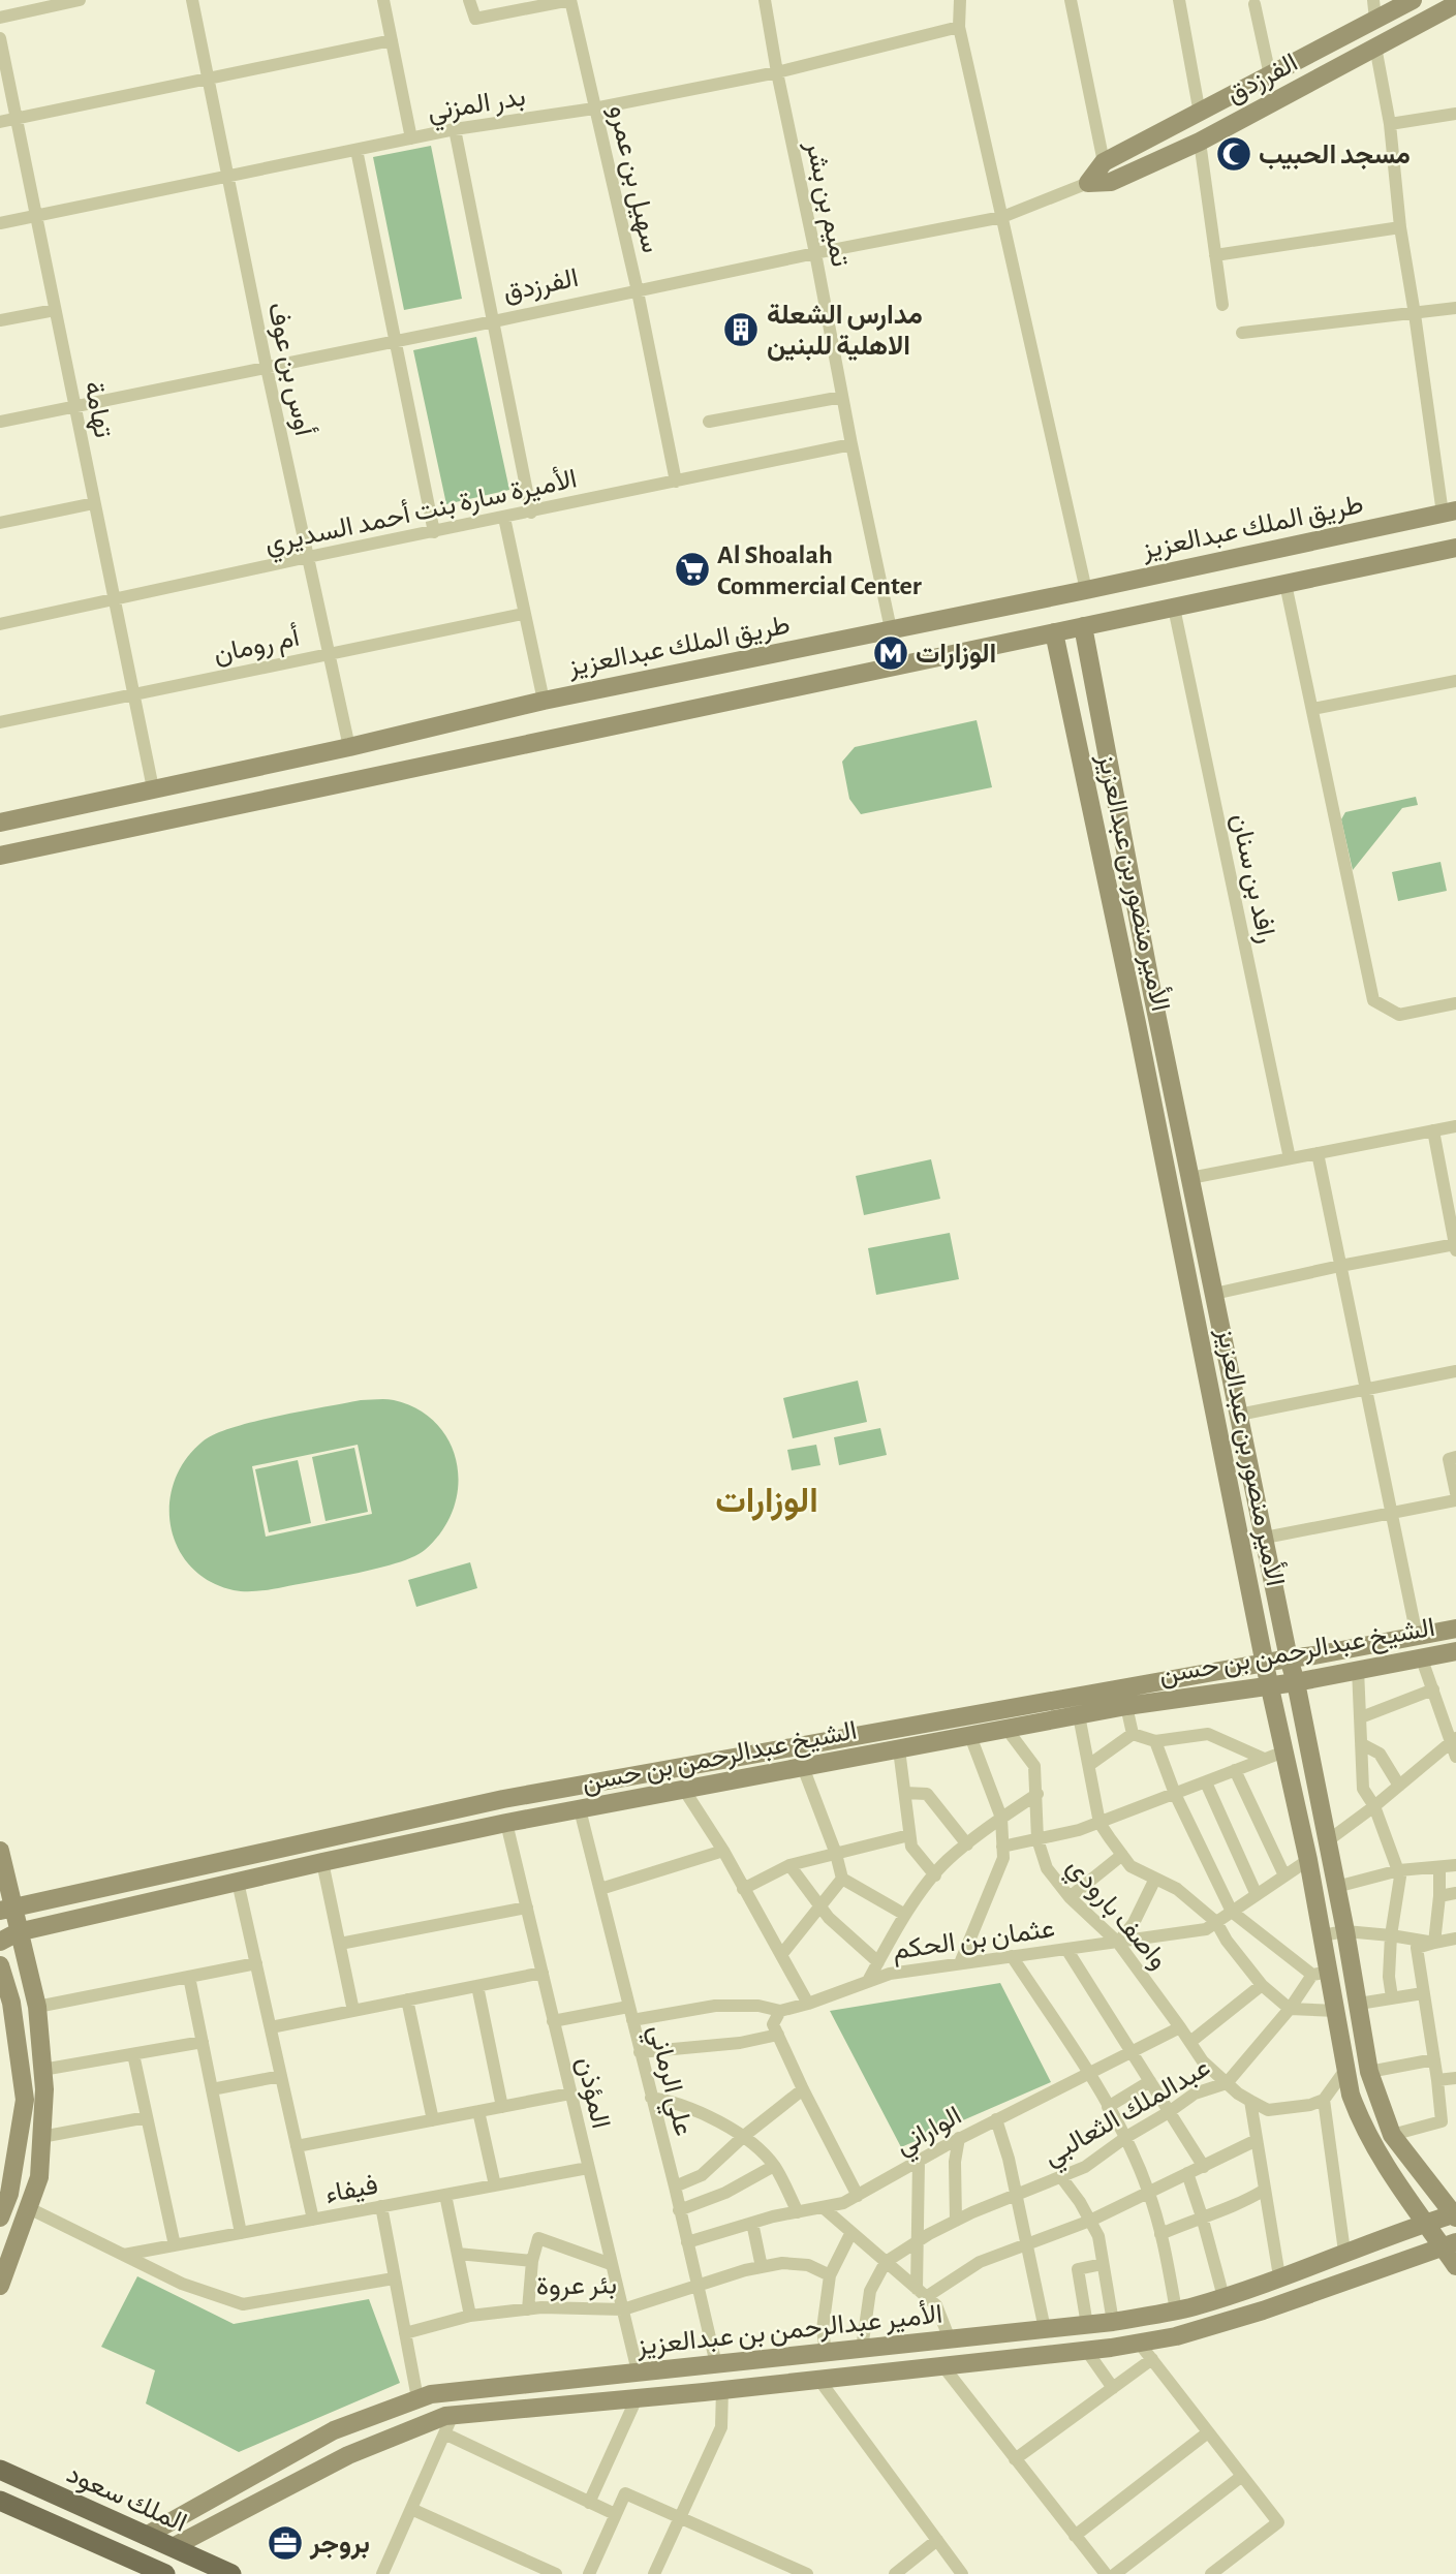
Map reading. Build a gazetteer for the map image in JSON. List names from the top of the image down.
{
  "streets": {
    "main road": ["الملك سعود"],
    "street": [
      "الفرزدق",
      "بدر المزني",
      "سهيل بن عمرو",
      "تميم بن بشر",
      "أوس بن عوف",
      "تهامة",
      "الأميرة سارة بنت أحمد السديري",
      "طريق الملك عبدالعزيز",
      "أم رومان",
      "رافد بن سنان",
      "الأمير منصور بن عبدالعزيز",
      "الشيخ عبدالرحمن بن حسن",
      "واصف بارودي",
      "عثمان بن الحكم",
      "علي الرماني",
      "المؤذن",
      "عبدالملك الثعالبي",
      "الواراني",
      "فيفاء",
      "بئر عروة",
      "الأمير عبدالرحمن بن عبدالعزيز"
    ]
  },
  "crossings": [
    ["الفرزدق", "سهيل بن عمرو"],
    ["الفرزدق", "تميم بن بشر"],
    ["الفرزدق", "أوس بن عوف"],
    ["الفرزدق", "تهامة"],
    ["بدر المزني", "سهيل بن عمرو"],
    ["بدر المزني", "تميم بن بشر"],
    ["بدر المزني", "أوس بن عوف"],
    ["بدر المزني", "تهامة"],
    ["سهيل بن عمرو", "الأميرة سارة بنت أحمد السديري"],
    ["تميم بن بشر", "الأميرة سارة بنت أحمد السديري"],
    ["تميم بن بشر", "طريق الملك عبدالعزيز"],
    ["أوس بن عوف", "الأميرة سارة بنت أحمد السديري"],
    ["أوس بن عوف", "طريق الملك عبدالعزيز"],
    ["أوس بن عوف", "أم رومان"],
    ["تهامة", "الأميرة سارة بنت أحمد السديري"],
    ["تهامة", "طريق الملك عبدالعزيز"],
    ["تهامة", "أم رومان"],
    ["الأمير منصور بن عبدالعزيز", "الشيخ عبدالرحمن بن حسن"],
    ["الأمير منصور بن عبدالعزيز", "عثمان بن الحكم"],
    ["الأمير منصور بن عبدالعزيز", "عبدالملك الثعالبي"],
    ["الأمير منصور بن عبدالعزيز", "الأمير عبدالرحمن بن عبدالعزيز"],
    ["الشيخ عبدالرحمن بن حسن", "واصف بارودي"],
    ["الشيخ عبدالرحمن بن حسن", "علي الرماني"],
    ["الشيخ عبدالرحمن بن حسن", "المؤذن"],
    ["واصف بارودي", "عثمان بن الحكم"],
    ["واصف بارودي", "عبدالملك الثعالبي"],
    ["واصف بارودي", "الواراني"],
    ["عثمان بن الحكم", "علي الرماني"],
    ["عثمان بن الحكم", "المؤذن"],
    ["علي الرماني", "الواراني"],
    ["علي الرماني", "بئر عروة"],
    ["علي الرماني", "الأمير عبدالرحمن بن عبدالعزيز"],
    ["المؤذن", "فيفاء"],
    ["المؤذن", "بئر عروة"],
    ["المؤذن", "الأمير عبدالرحمن بن عبدالعزيز"],
    ["عبدالملك الثعالبي", "الأمير عبدالرحمن بن عبدالعزيز"],
    ["الأمير عبدالرحمن بن عبدالعزيز", "الملك سعود"]
  ],
  "districts": ["الوزارات"],
  "places": {
    "mosque": ["مسجد الحبيب"],
    "building": ["مدارس الشعلة الاهلية للبنين"],
    "supermarket": ["Al Shoalah Commercial Center"],
    "metro station": ["الوزارات"],
    "office": ["بروجر"]
  }
}
